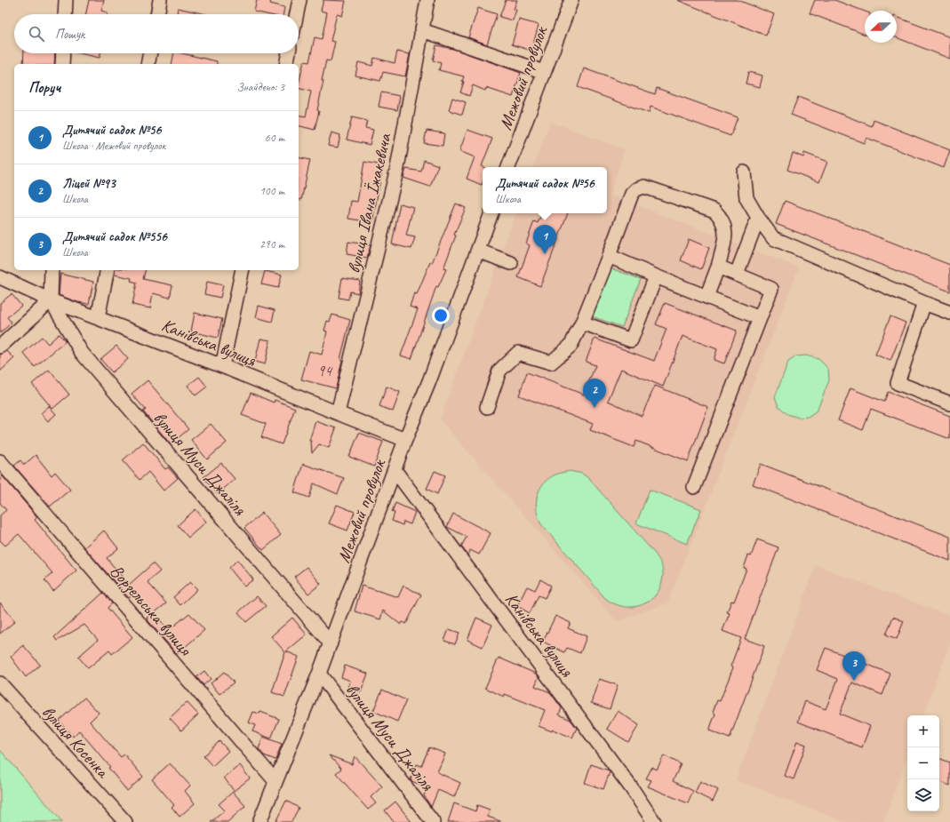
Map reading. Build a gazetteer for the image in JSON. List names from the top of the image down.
{
  "streets": {
    "street": [
      "Межовий провулок",
      "вулиця Івана Їжакевича",
      "Канівська вулиця",
      "вулиця Муси Джаліля",
      "Ворзельська вулиця",
      "вулиця Косенка"
    ]
  },
  "crossings": [
    ["Межовий провулок", "Канівська вулиця"],
    ["Межовий провулок", "вулиця Муси Джаліля"],
    ["Межовий провулок", "Ворзельська вулиця"],
    ["вулиця Івана Їжакевича", "Канівська вулиця"],
    ["Канівська вулиця", "вулиця Муси Джаліля"]
  ],
  "house_numbers": ["94"],
  "north": "left",
  "page": {
    "search": "Пошук",
    "heading": ["Поруч", "Знайдено: 3"],
    "list": [
      {
        "mark": "1",
        "name": "Дитячий садок №56",
        "note": "Школа · Межовий провулок",
        "value": "60 m"
      },
      {
        "mark": "2",
        "name": "Ліцей №93",
        "note": "Школа",
        "value": "100 m"
      },
      {
        "mark": "3",
        "name": "Дитячий садок №556",
        "note": "Школа",
        "value": "290 m"
      }
    ],
    "popup": ["Дитячий садок №56", "Школа"],
    "pins": ["1", "2", "3"],
    "map_buttons": ["+", "−"]
  }
}
